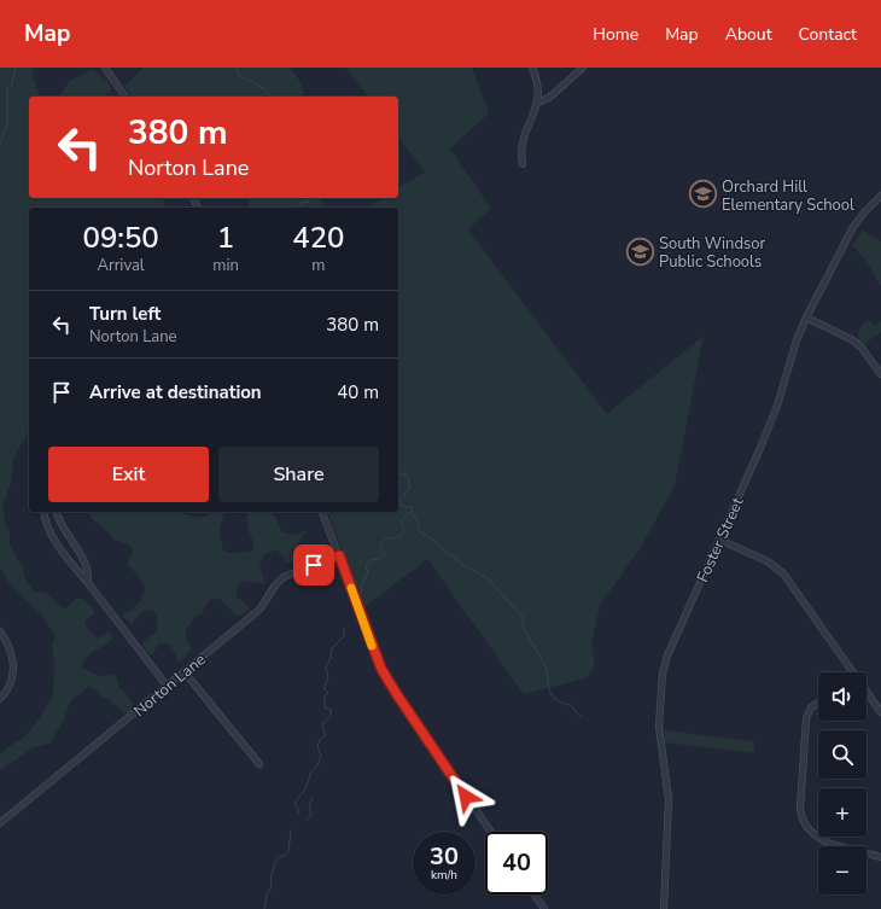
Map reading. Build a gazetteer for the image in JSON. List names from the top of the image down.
{
  "streets": {
    "street": ["Foster Street", "Norton Lane"]
  },
  "places": {
    "school or university": ["Orchard Hill Elementary School", "South Windsor Public Schools"]
  },
  "page": {
    "header": "Map",
    "nav": [
      "Home",
      "Map",
      "About",
      "Contact"
    ],
    "turn": ["380 m", "Norton Lane"],
    "eta": [
      "09:50",
      "Arrival",
      "1",
      "min",
      "420",
      "m"
    ],
    "list": [
      {
        "name": "Turn left",
        "note": "Norton Lane",
        "value": "380 m"
      },
      {
        "name": "Arrive at destination",
        "value": "40 m"
      }
    ],
    "buttons": ["Exit", "Share"],
    "map_buttons": ["+", "−"],
    "speed": "30 km/h",
    "limit": "40"
  }
}
